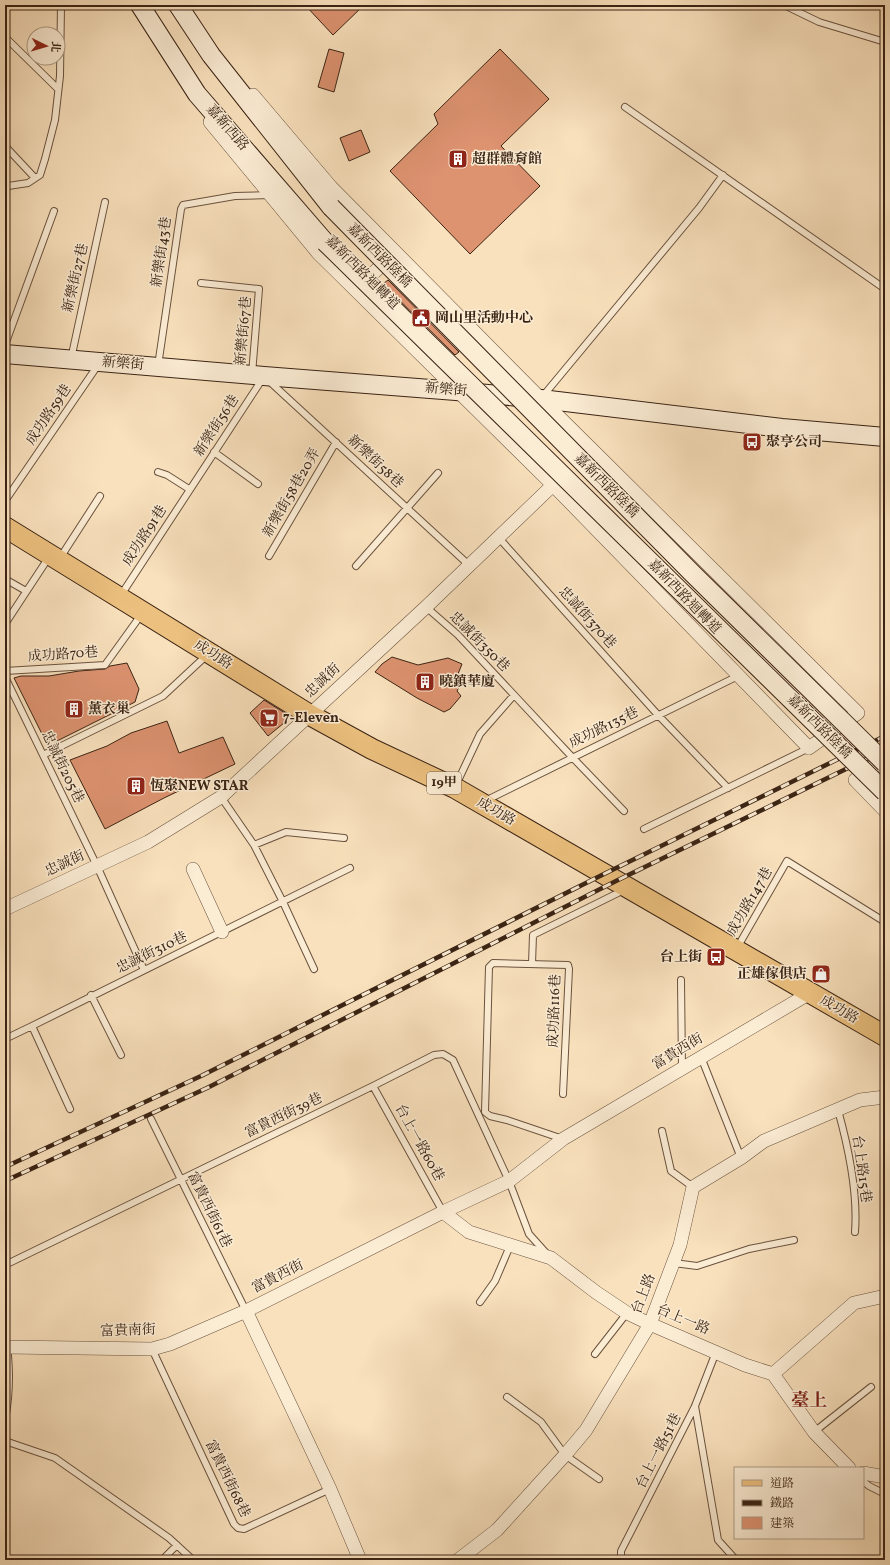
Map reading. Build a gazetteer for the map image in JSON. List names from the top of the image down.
{
  "streets": {
    "main road": ["成功路", "19甲"],
    "street": [
      "嘉新西路",
      "嘉新西路陸橋",
      "嘉新西路迴轉道",
      "新樂街",
      "忠誠街",
      "富貴西街",
      "台上路",
      "台上一路",
      "富貴南街"
    ],
    "lane": [
      "新樂街43巷",
      "新樂街27巷",
      "新樂街67巷",
      "成功路59巷",
      "新樂街56巷",
      "新樂街58巷",
      "新樂街58巷20弄",
      "成功路91巷",
      "忠誠街370巷",
      "忠誠街350巷",
      "成功路70巷",
      "成功路135巷",
      "忠誠街205巷",
      "成功路147巷",
      "忠誠街310巷",
      "成功路116巷",
      "富貴西街39巷",
      "台上一路60巷",
      "台上路15巷",
      "富貴西街61巷",
      "台上一路51巷",
      "富貴西街68巷"
    ]
  },
  "crossings": [
    ["嘉新西路", "嘉新西路陸橋"],
    ["嘉新西路", "嘉新西路迴轉道"],
    ["新樂街43巷", "嘉新西路迴轉道"],
    ["新樂街43巷", "新樂街"],
    ["嘉新西路迴轉道", "新樂街"],
    ["嘉新西路迴轉道", "忠誠街"],
    ["嘉新西路迴轉道", "成功路135巷"],
    ["新樂街27巷", "新樂街"],
    ["新樂街67巷", "新樂街"],
    ["新樂街67巷", "新樂街56巷"],
    ["新樂街67巷", "新樂街58巷"],
    ["新樂街", "成功路59巷"],
    ["新樂街", "新樂街56巷"],
    ["新樂街", "新樂街58巷"],
    ["新樂街56巷", "新樂街58巷"],
    ["新樂街56巷", "成功路91巷"],
    ["新樂街58巷", "新樂街58巷20弄"],
    ["新樂街58巷", "忠誠街"],
    ["成功路91巷", "成功路"],
    ["忠誠街370巷", "忠誠街"],
    ["忠誠街370巷", "成功路135巷"],
    ["忠誠街350巷", "忠誠街"],
    ["忠誠街350巷", "成功路135巷"],
    ["成功路70巷", "成功路"],
    ["成功路", "忠誠街"],
    ["成功路", "成功路135巷"],
    ["成功路", "成功路147巷"],
    ["成功路", "富貴西街"],
    ["忠誠街", "忠誠街205巷"],
    ["忠誠街205巷", "忠誠街310巷"],
    ["富貴西街", "富貴西街39巷"],
    ["富貴西街", "台上一路60巷"],
    ["富貴西街", "富貴西街61巷"],
    ["富貴西街", "台上一路"],
    ["富貴西街", "富貴南街"],
    ["富貴西街", "富貴西街68巷"],
    ["富貴西街39巷", "台上一路60巷"],
    ["富貴西街39巷", "富貴西街61巷"],
    ["富貴西街39巷", "台上一路"],
    ["台上一路60巷", "台上一路"],
    ["富貴西街61巷", "富貴南街"],
    ["台上路", "台上一路"],
    ["台上一路", "台上一路51巷"],
    ["富貴南街", "富貴西街68巷"]
  ],
  "districts": ["臺上"],
  "places": {
    "building": [
      "超群體育館",
      "曉鎮華廈",
      "薰衣巢",
      "恆聚NEW STAR"
    ],
    "public building": ["岡山里活動中心"],
    "bus stop": ["聚亨公司", "台上街"],
    "supermarket": ["7-Eleven"],
    "shop": ["正雄傢俱店"]
  },
  "legend": ["道路", "鐵路", "建築"],
  "north": "right"
}
